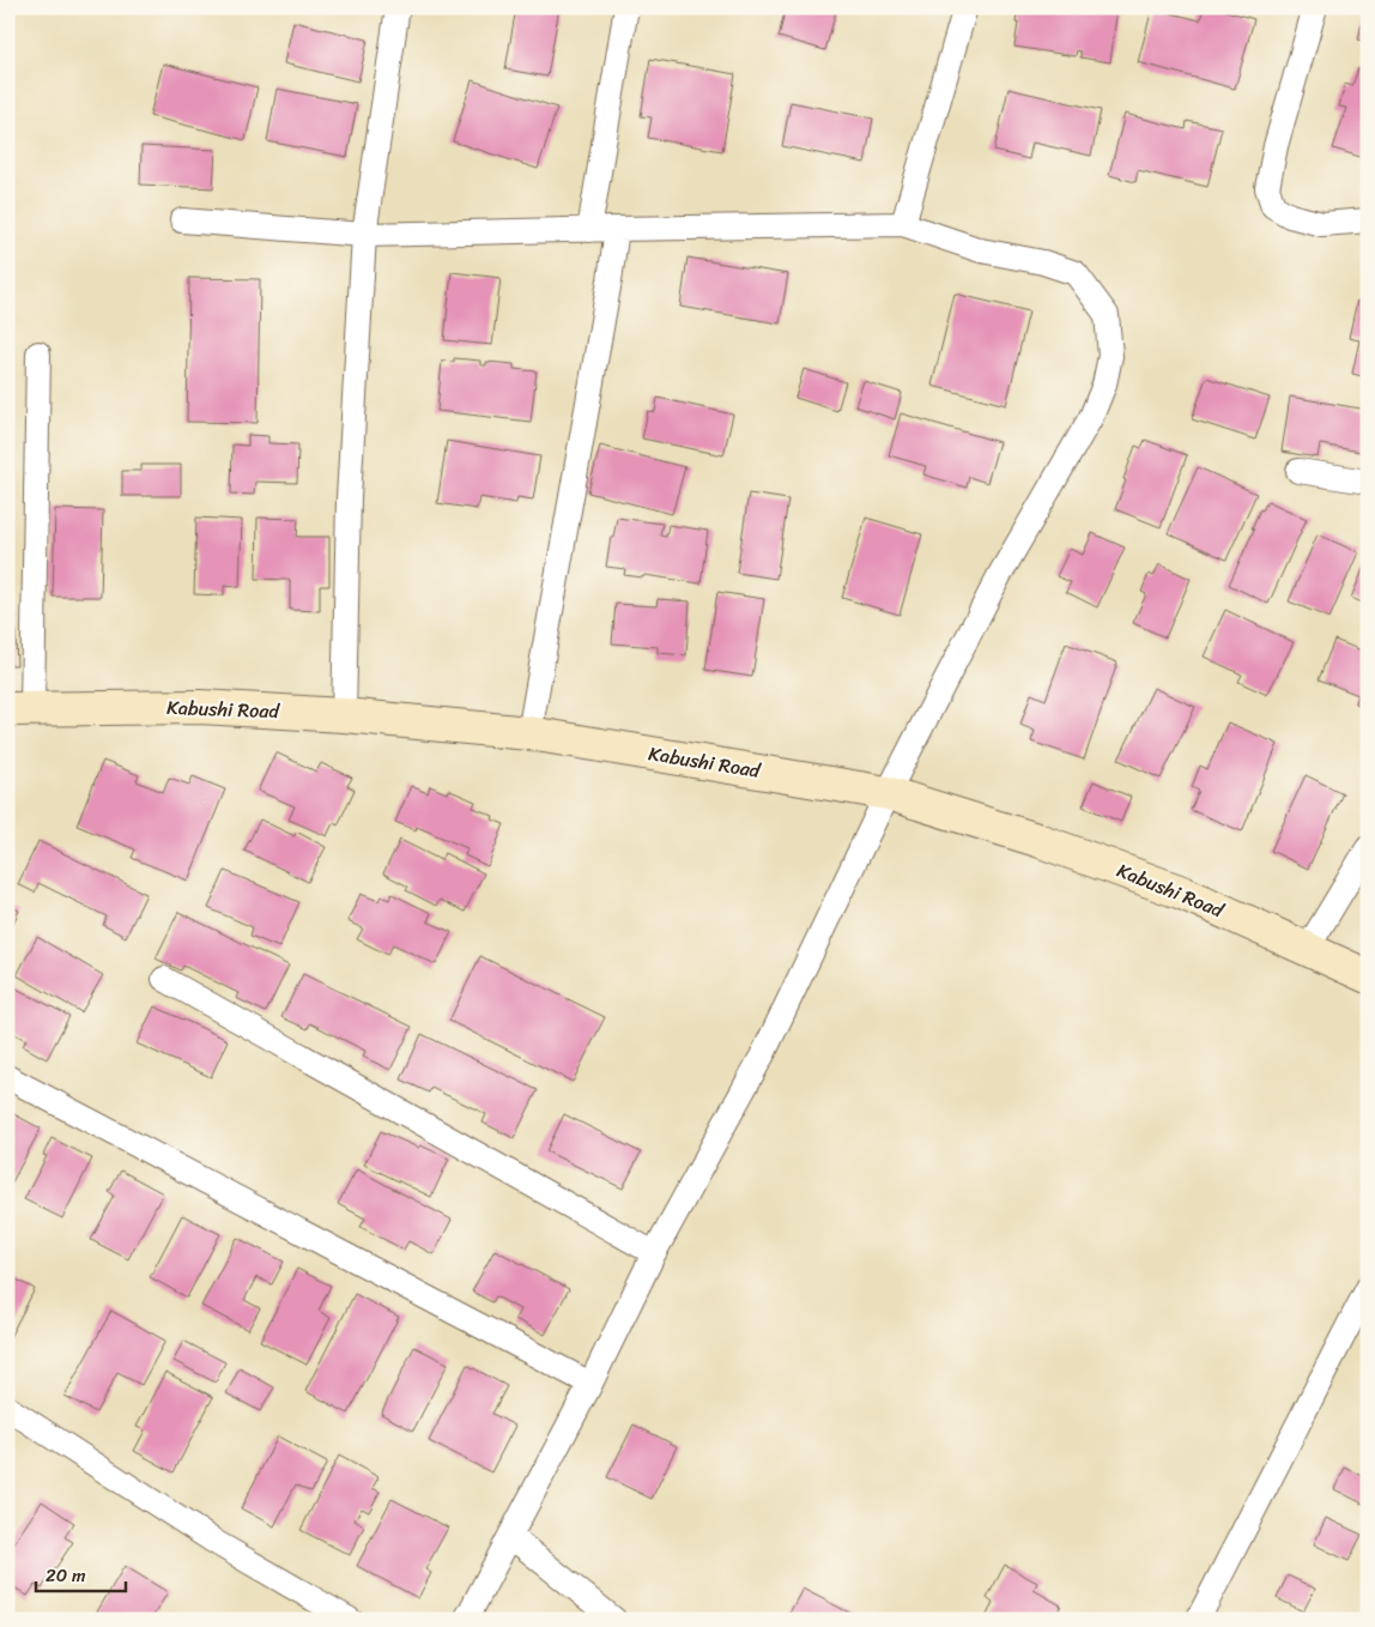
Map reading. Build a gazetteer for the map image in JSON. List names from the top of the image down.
{
  "streets": {
    "main road": ["Kabushi Road"]
  },
  "scale_bar": "20 m"
}
